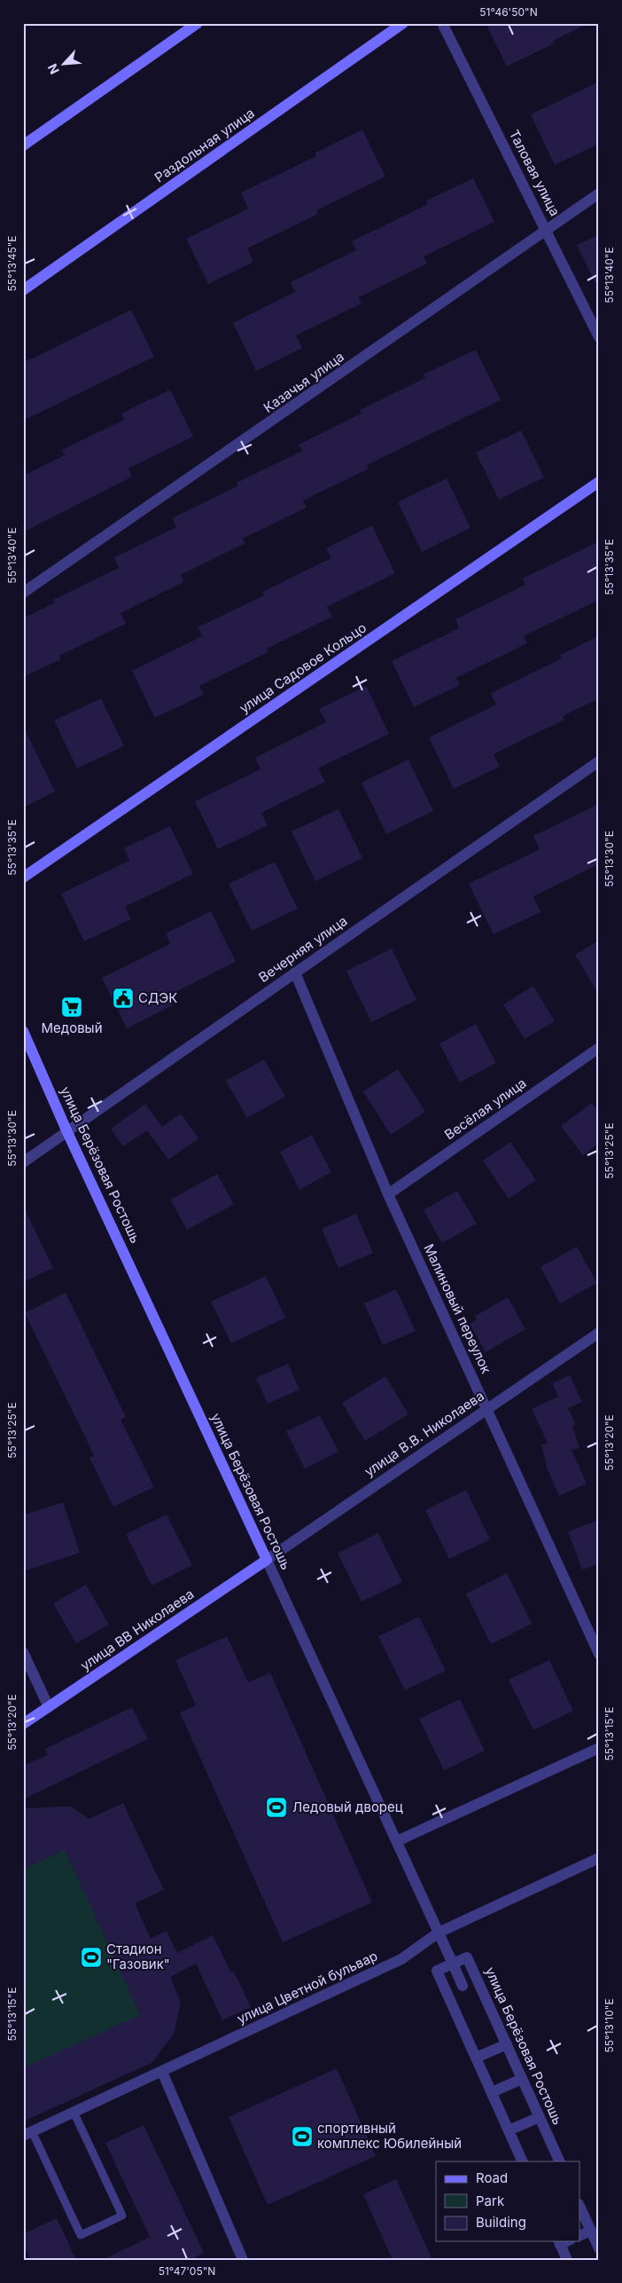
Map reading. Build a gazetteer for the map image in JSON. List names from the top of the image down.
{
  "streets": {
    "street": [
      "Раздольная улица",
      "Таловая улица",
      "Казачья улица",
      "улица Садовое Кольцо",
      "Вечерняя улица",
      "Весёлая улица",
      "улица Берёзовая Ростошь",
      "Малиновый переулок",
      "улица В.В. Николаева",
      "улица ВВ Николаева",
      "улица Цветной бульвар"
    ]
  },
  "crossings": [
    ["Таловая улица", "Казачья улица"],
    ["Вечерняя улица", "улица Берёзовая Ростошь"],
    ["Вечерняя улица", "Малиновый переулок"],
    ["Весёлая улица", "Малиновый переулок"],
    ["улица Берёзовая Ростошь", "улица В.В. Николаева"],
    ["улица Берёзовая Ростошь", "улица ВВ Николаева"],
    ["улица Берёзовая Ростошь", "улица Цветной бульвар"],
    ["Малиновый переулок", "улица В.В. Николаева"],
    ["улица В.В. Николаева", "улица ВВ Николаева"]
  ],
  "places": {
    "public building": ["СДЭК"],
    "supermarket": ["Медовый"],
    "sports": ["Ледовый дворец", "Стадион \"Газовик\"", "спортивный комплекс Юбилейный"]
  },
  "legend": ["Road", "Park", "Building"],
  "north": "bottom left",
  "coordinates": [
    "51°46'50\"N",
    "55°13'45\"E",
    "55°13'40\"E",
    "55°13'35\"E",
    "55°13'30\"E",
    "55°13'25\"E",
    "55°13'20\"E",
    "55°13'15\"E",
    "55°13'10\"E",
    "51°47'05\"N"
  ]
}
